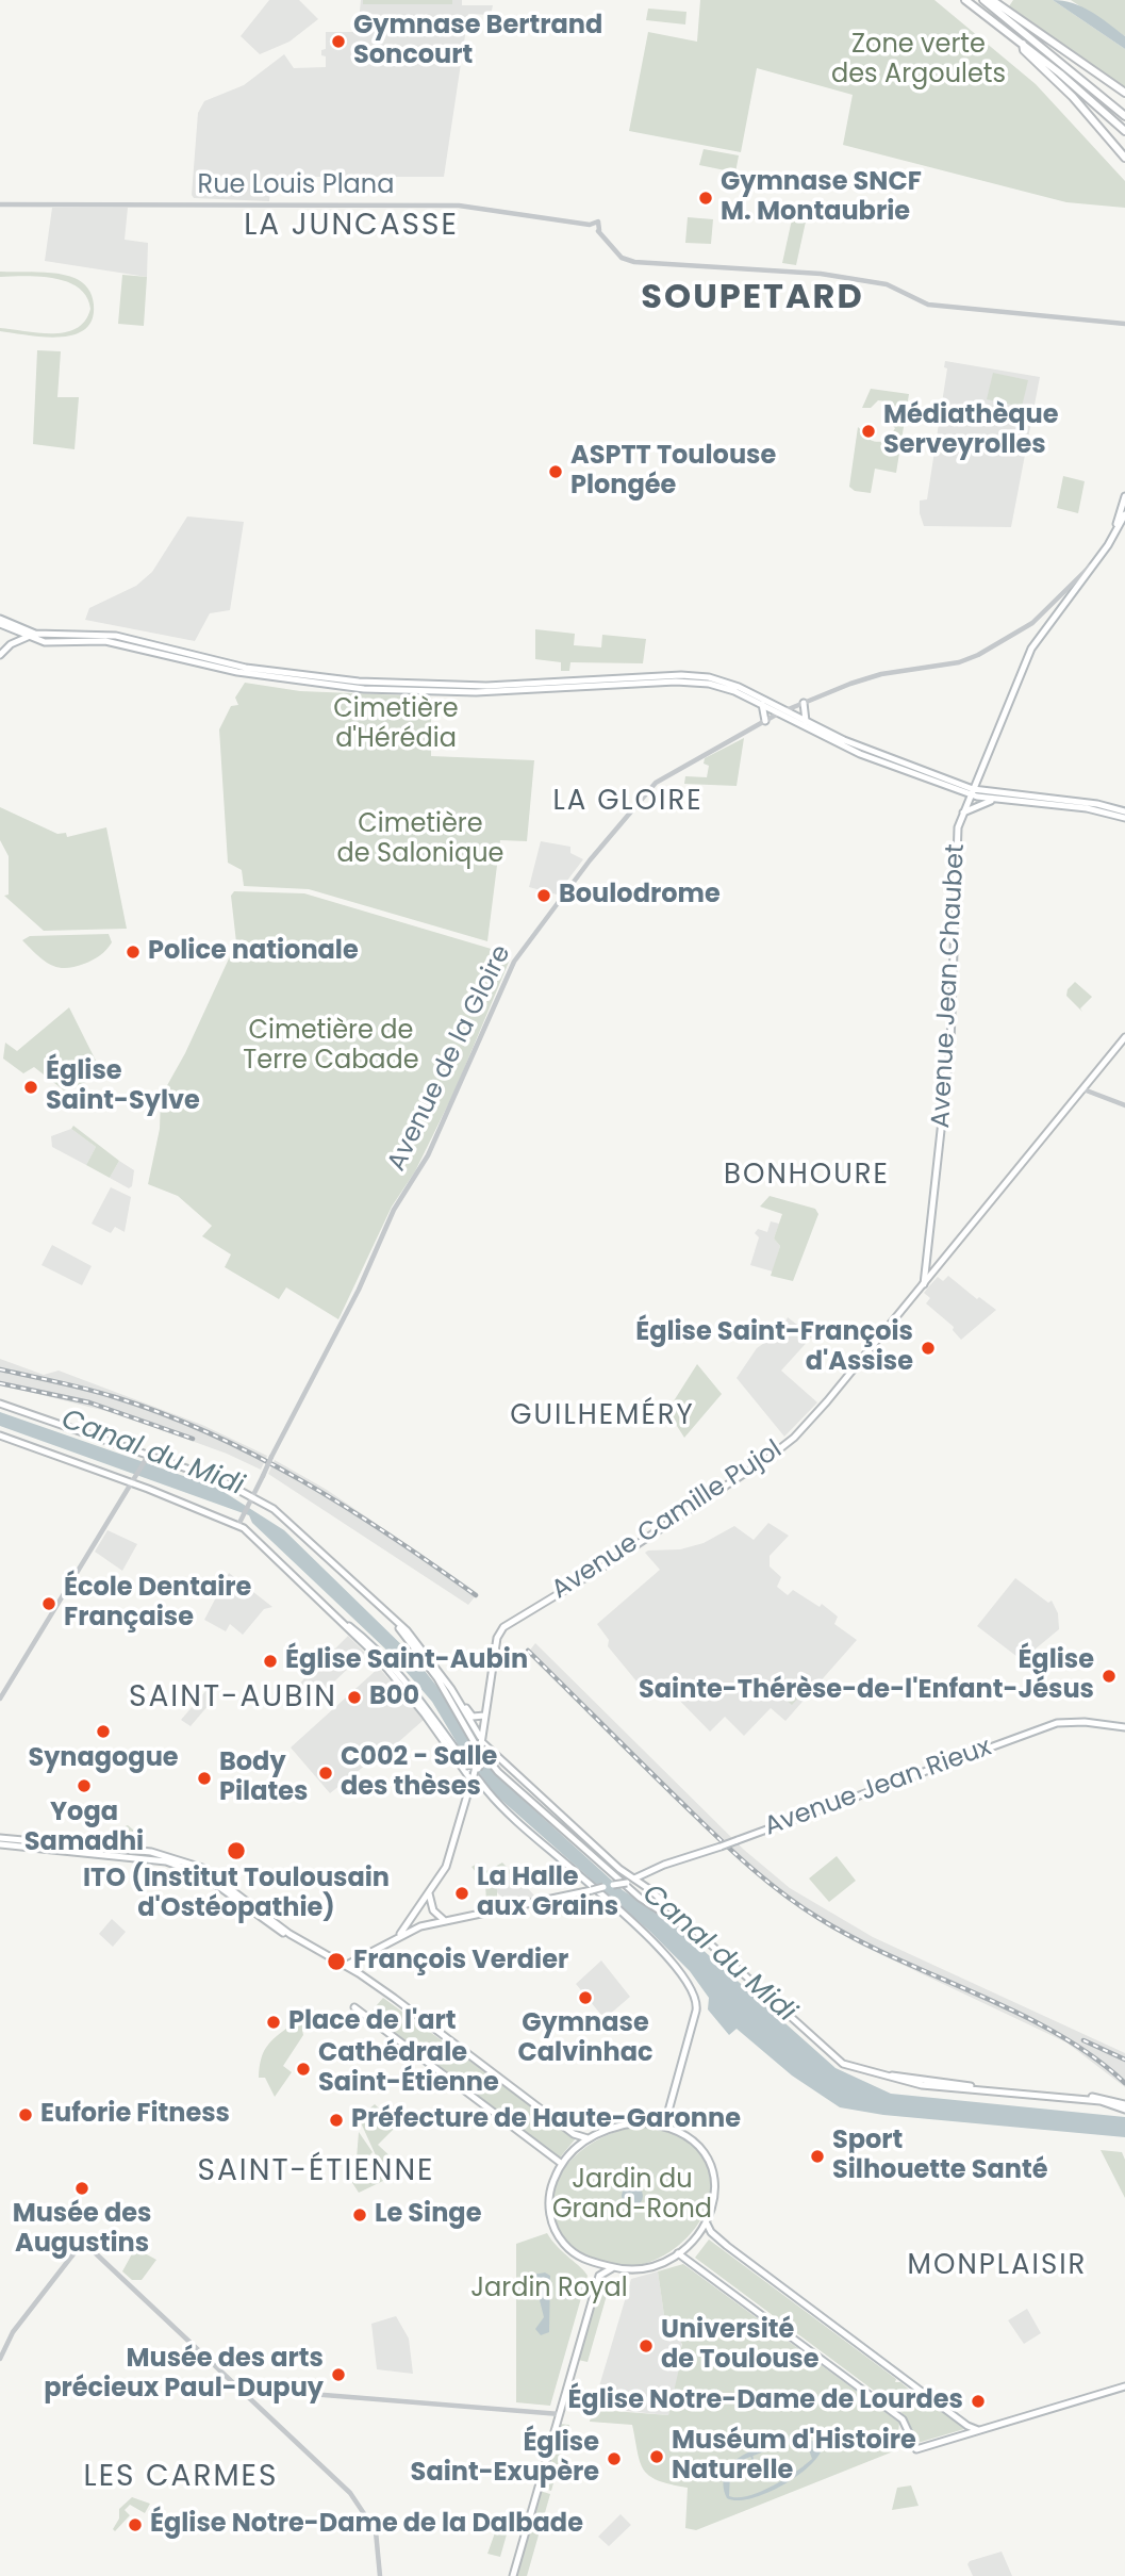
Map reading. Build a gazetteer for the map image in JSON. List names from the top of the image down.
{
  "streets": {
    "main road": ["Avenue Jean Chaubet", "Avenue Camille Pujol", "Avenue Jean Rieux"],
    "street": ["Rue Louis Plana", "Avenue de la Gloire"]
  },
  "crossings": [
    ["Avenue Jean Chaubet", "Avenue de la Gloire"],
    ["Avenue Jean Chaubet", "Avenue Camille Pujol"]
  ],
  "districts": [
    "LA JUNCASSE",
    "SOUPETARD",
    "LA GLOIRE",
    "BONHOURE",
    "GUILHEMÉRY",
    "SAINT-AUBIN",
    "SAINT-ÉTIENNE",
    "MONPLAISIR",
    "LES CARMES"
  ],
  "water": ["Canal du Midi"],
  "parks": [
    "Zone verte des Argoulets",
    "Cimetière d'Hérédia",
    "Cimetière de Salonique",
    "Cimetière de Terre Cabade",
    "Jardin du Grand-Rond",
    "Jardin Royal"
  ],
  "places": [
    "Gymnase Bertrand Soncourt",
    "Gymnase SNCF M. Montaubrie",
    "Médiathèque Serveyrolles",
    "ASPTT Toulouse Plongée",
    "Boulodrome",
    "Police nationale",
    "Église Saint-Sylve",
    "Église Saint-François d'Assise",
    "École Dentaire Française",
    "Église Saint-Aubin",
    "Église Sainte-Thérèse-de-l'Enfant-Jésus",
    "B00",
    "Synagogue",
    "C002 - Salle des thèses",
    "Body Pilates",
    "Yoga Samadhi",
    "ITO (Institut Toulousain d'Ostéopathie)",
    "La Halle aux Grains",
    "François Verdier",
    "Gymnase Calvinhac",
    "Place de l'art",
    "Cathédrale Saint-Étienne",
    "Euforie Fitness",
    "Préfecture de Haute-Garonne",
    "Sport Silhouette Santé",
    "Musée des Augustins",
    "Le Singe",
    "Université de Toulouse",
    "Musée des arts précieux Paul-Dupuy",
    "Église Notre-Dame de Lourdes",
    "Muséum d'Histoire Naturelle",
    "Église Saint-Exupère",
    "Église Notre-Dame de la Dalbade"
  ]
}
